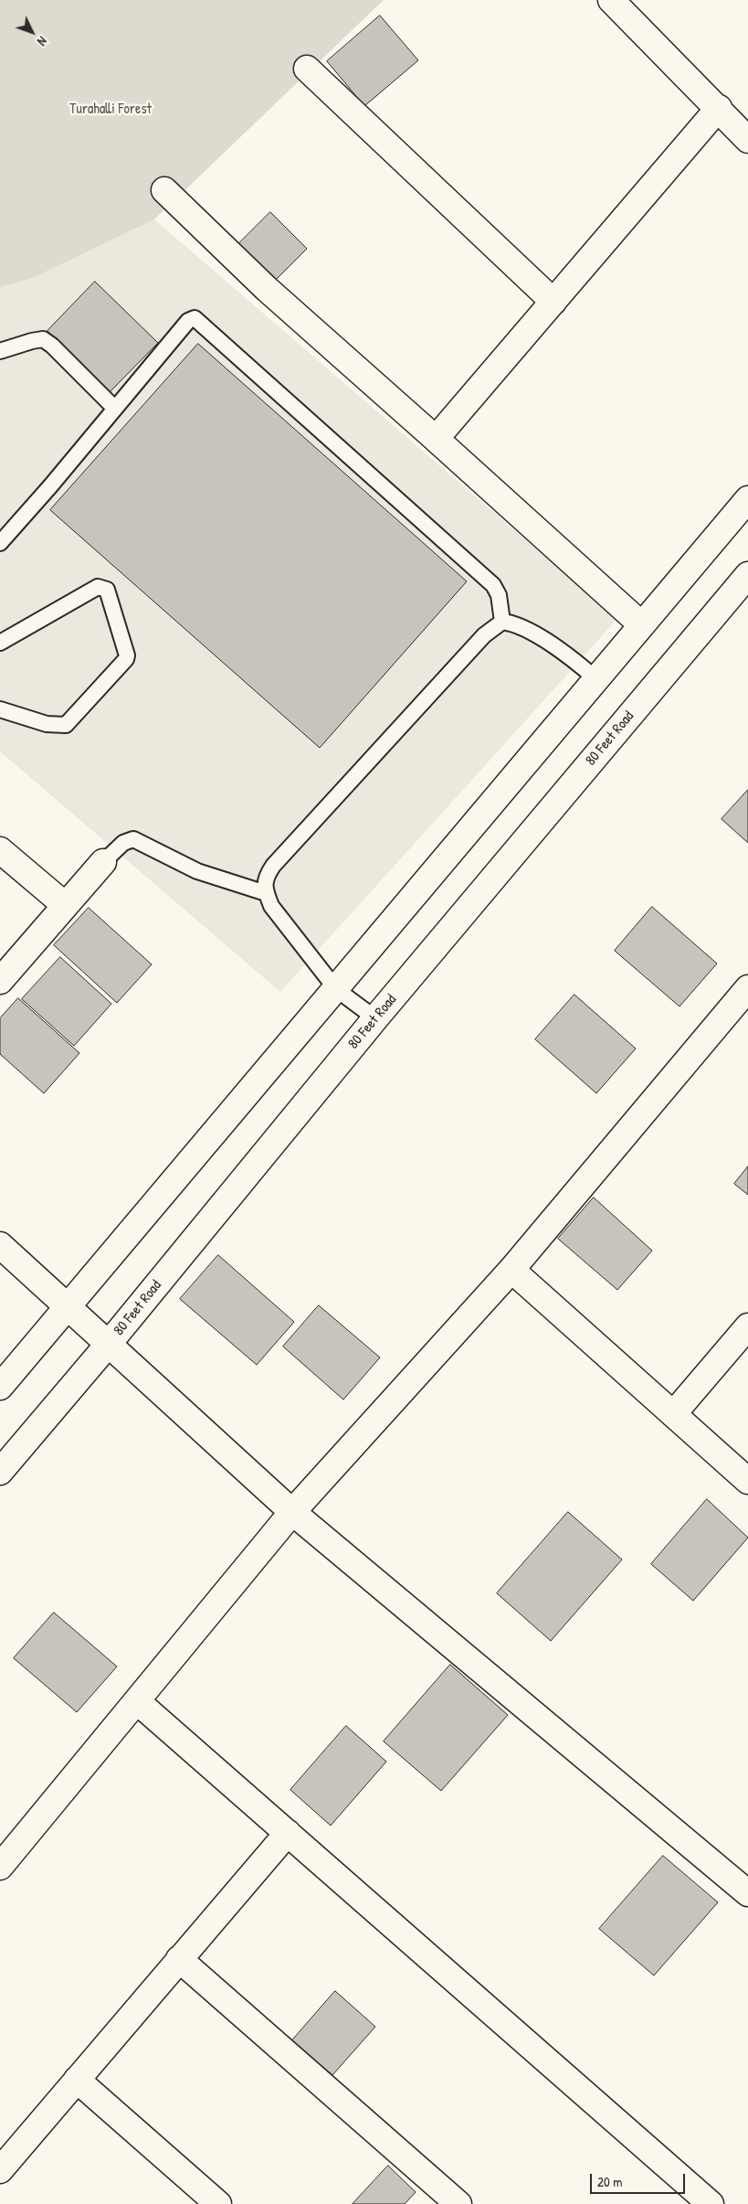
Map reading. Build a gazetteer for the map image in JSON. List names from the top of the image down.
{
  "streets": {
    "street": ["80 Feet Road"]
  },
  "parks": ["Turahalli Forest"],
  "scale_bar": "20 m",
  "north": "bottom right"
}
